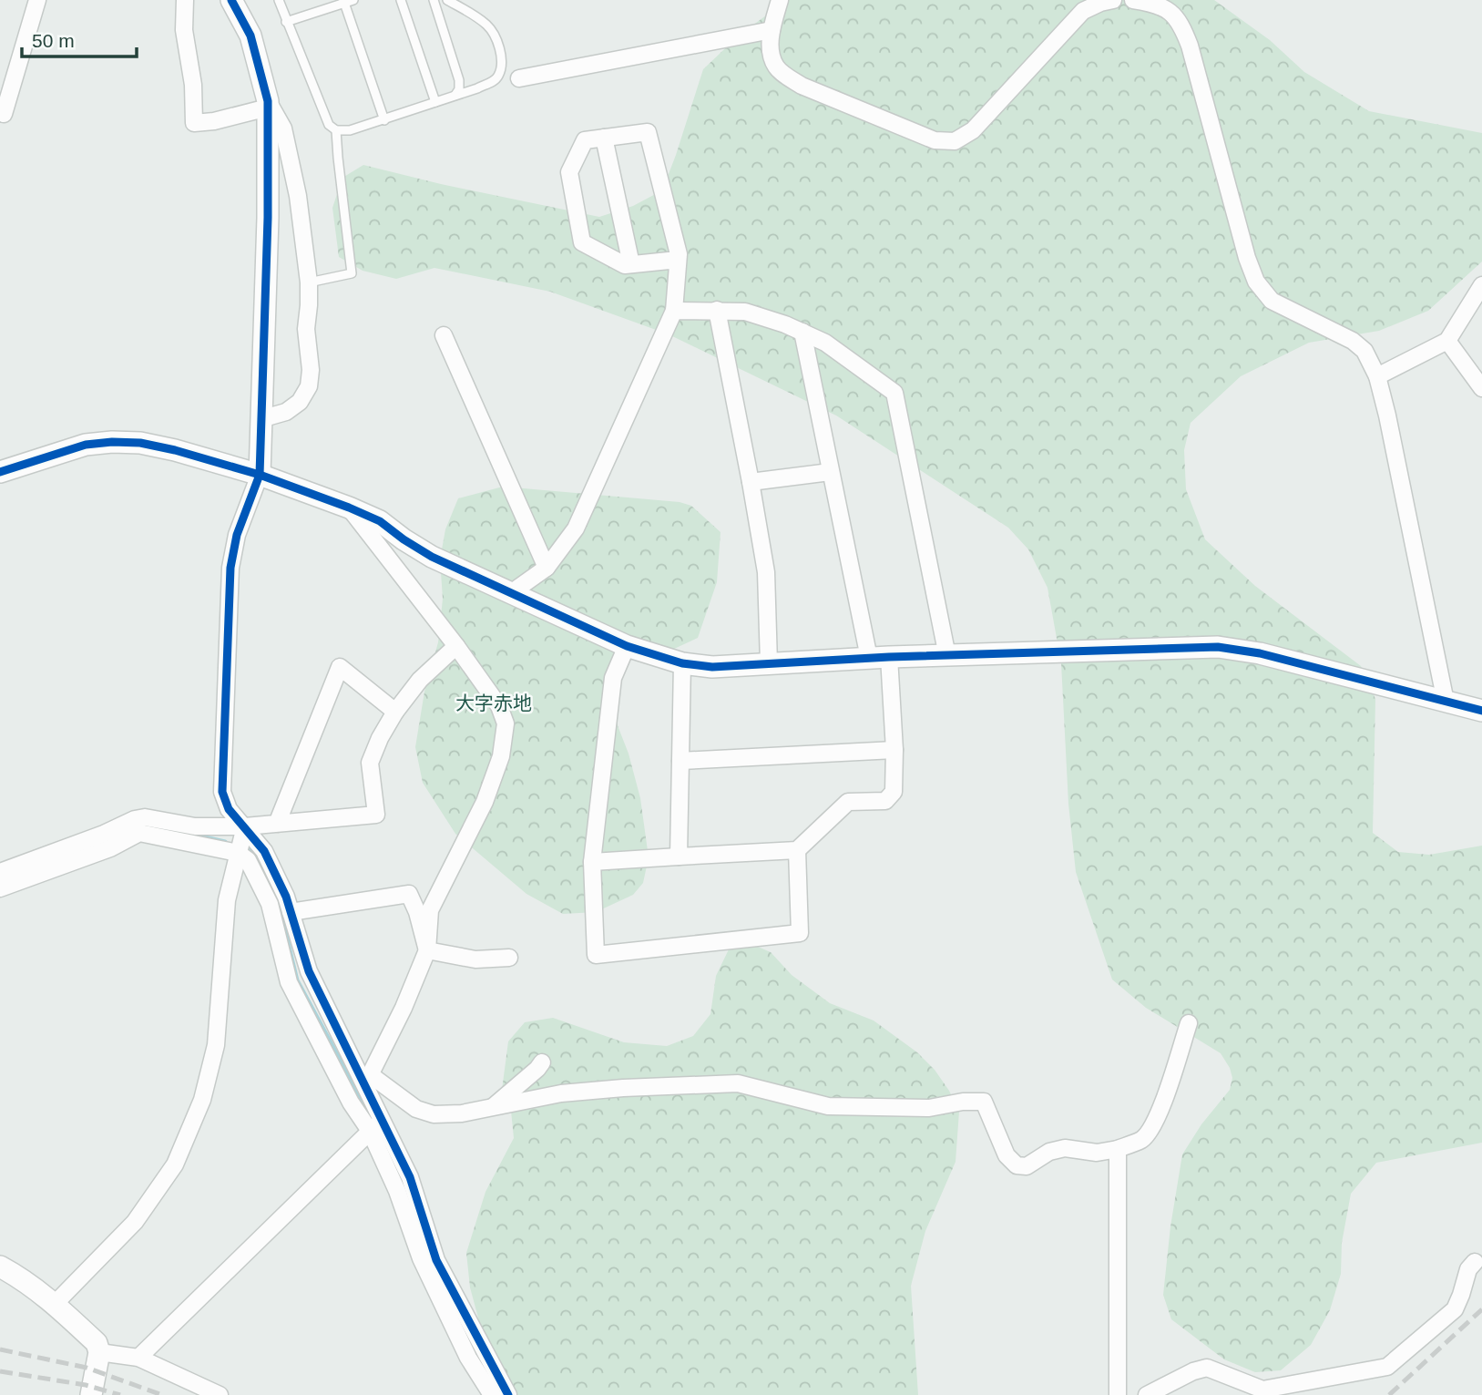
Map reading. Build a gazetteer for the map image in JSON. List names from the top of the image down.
{
  "districts": ["大字赤地"],
  "scale_bar": "50 m"
}
